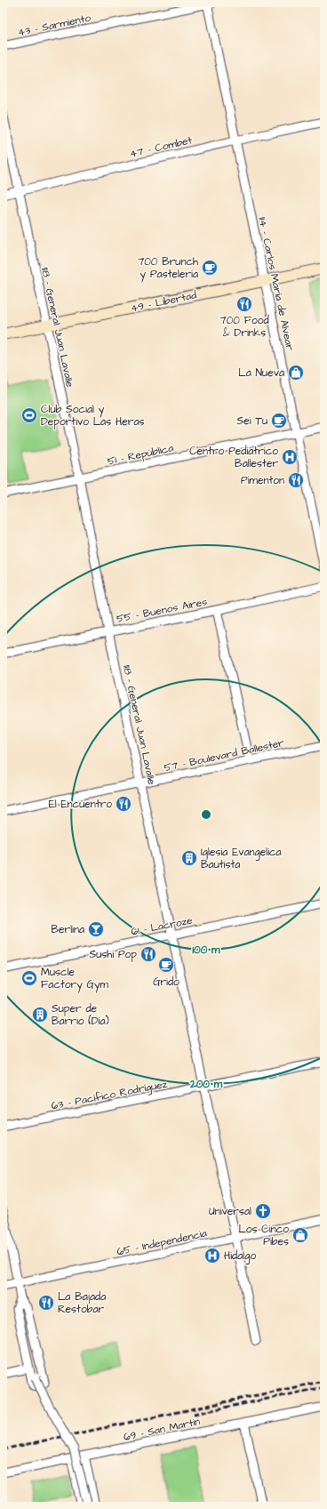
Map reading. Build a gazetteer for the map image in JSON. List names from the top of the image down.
{
  "streets": {
    "street": [
      "43 - Sarmiento",
      "47 - Combet",
      "114 - Carlos María de Alvear",
      "49 - Libertad",
      "118 - General Juan Lavalle",
      "51 - República",
      "55 - Buenos Aires",
      "57 - Boulevard Ballester",
      "61 - Lacroze",
      "63 - Pacífico Rodríguez",
      "65 - Independencia",
      "69 - San Martín"
    ]
  },
  "crossings": [
    ["43 - Sarmiento", "114 - Carlos María de Alvear"],
    ["47 - Combet", "114 - Carlos María de Alvear"],
    ["47 - Combet", "118 - General Juan Lavalle"],
    ["114 - Carlos María de Alvear", "49 - Libertad"],
    ["114 - Carlos María de Alvear", "51 - República"],
    ["49 - Libertad", "118 - General Juan Lavalle"],
    ["118 - General Juan Lavalle", "51 - República"],
    ["118 - General Juan Lavalle", "55 - Buenos Aires"],
    ["118 - General Juan Lavalle", "57 - Boulevard Ballester"],
    ["118 - General Juan Lavalle", "61 - Lacroze"],
    ["118 - General Juan Lavalle", "63 - Pacífico Rodríguez"],
    ["118 - General Juan Lavalle", "65 - Independencia"]
  ],
  "places": {
    "cafe": ["700 Brunch y Pastelería", "Sei Tu", "Grido"],
    "restaurant": [
      "700 Food & Drinks",
      "Pimenton",
      "El Encuentro",
      "Sushi Pop",
      "La Bajada Restobar"
    ],
    "shop": ["La Nueva", "Los Cinco Pibes"],
    "sports": ["Club Social y Deportivo Las Heras", "Muscle Factory Gym"],
    "hospital": ["Centro Pediatrico Ballester", "Hidalgo"],
    "building": ["Iglesia Evangelica Bautista", "Super de Barrio (Día)"],
    "bar": ["Berlina"],
    "church": ["Universal"]
  },
  "rings": ["100 m", "200 m"]
}
